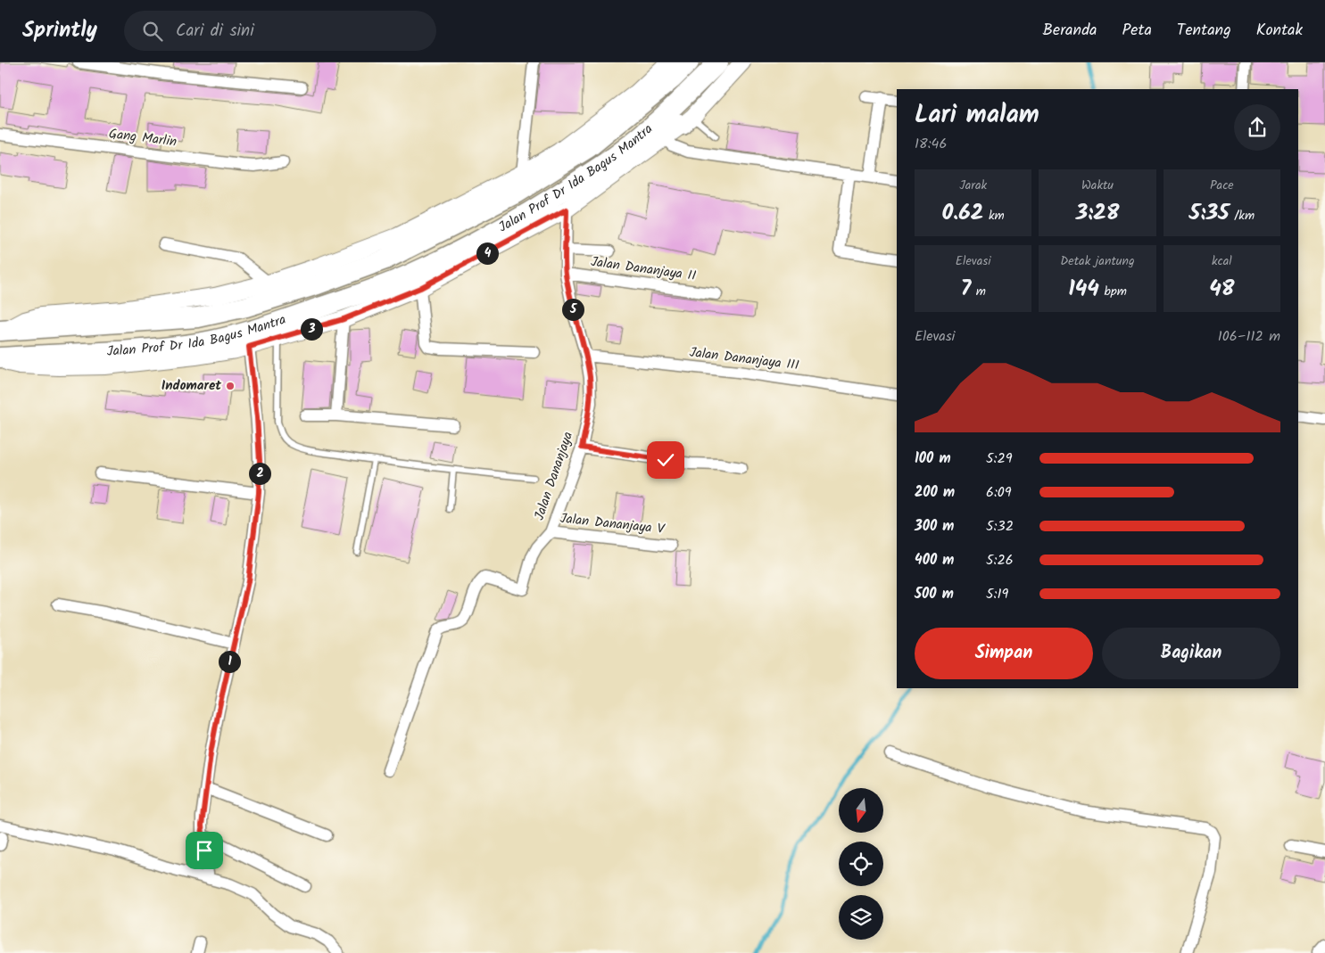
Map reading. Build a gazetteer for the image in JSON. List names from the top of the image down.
{
  "streets": {
    "highway": ["Jalan Prof Dr Ida Bagus Mantra"],
    "street": [
      "Gang Marlin",
      "Jalan Dananjaya II",
      "Jalan Dananjaya III",
      "Jalan Dananjaya",
      "Jalan Dananjaya V"
    ]
  },
  "crossings": [
    ["Jalan Dananjaya II", "Jalan Dananjaya"],
    ["Jalan Dananjaya III", "Jalan Dananjaya"],
    ["Jalan Dananjaya", "Jalan Dananjaya V"]
  ],
  "places": ["Indomaret"],
  "north": "bottom",
  "page": {
    "header": "Sprintly",
    "search": "Cari di sini",
    "nav": [
      "Beranda",
      "Peta",
      "Tentang",
      "Kontak"
    ],
    "heading": ["Lari malam", "18:46"],
    "stats": [
      ["Jarak", "0.62 km"],
      ["Waktu", "3:28"],
      ["Pace", "5:35 /km"],
      ["Elevasi", "7 m"],
      ["Detak jantung", "144 bpm"],
      ["kcal", "48"]
    ],
    "pins": [
      "4",
      "5",
      "3",
      "2",
      "1"
    ],
    "chart": ["Elevasi", "106–112 m"],
    "list": [
      {
        "name": "100 m",
        "note": "5:29"
      },
      {
        "name": "200 m",
        "note": "6:09"
      },
      {
        "name": "300 m",
        "note": "5:32"
      },
      {
        "name": "400 m",
        "note": "5:26"
      },
      {
        "name": "500 m",
        "note": "5:19"
      }
    ],
    "buttons": ["Simpan", "Bagikan"]
  }
}
